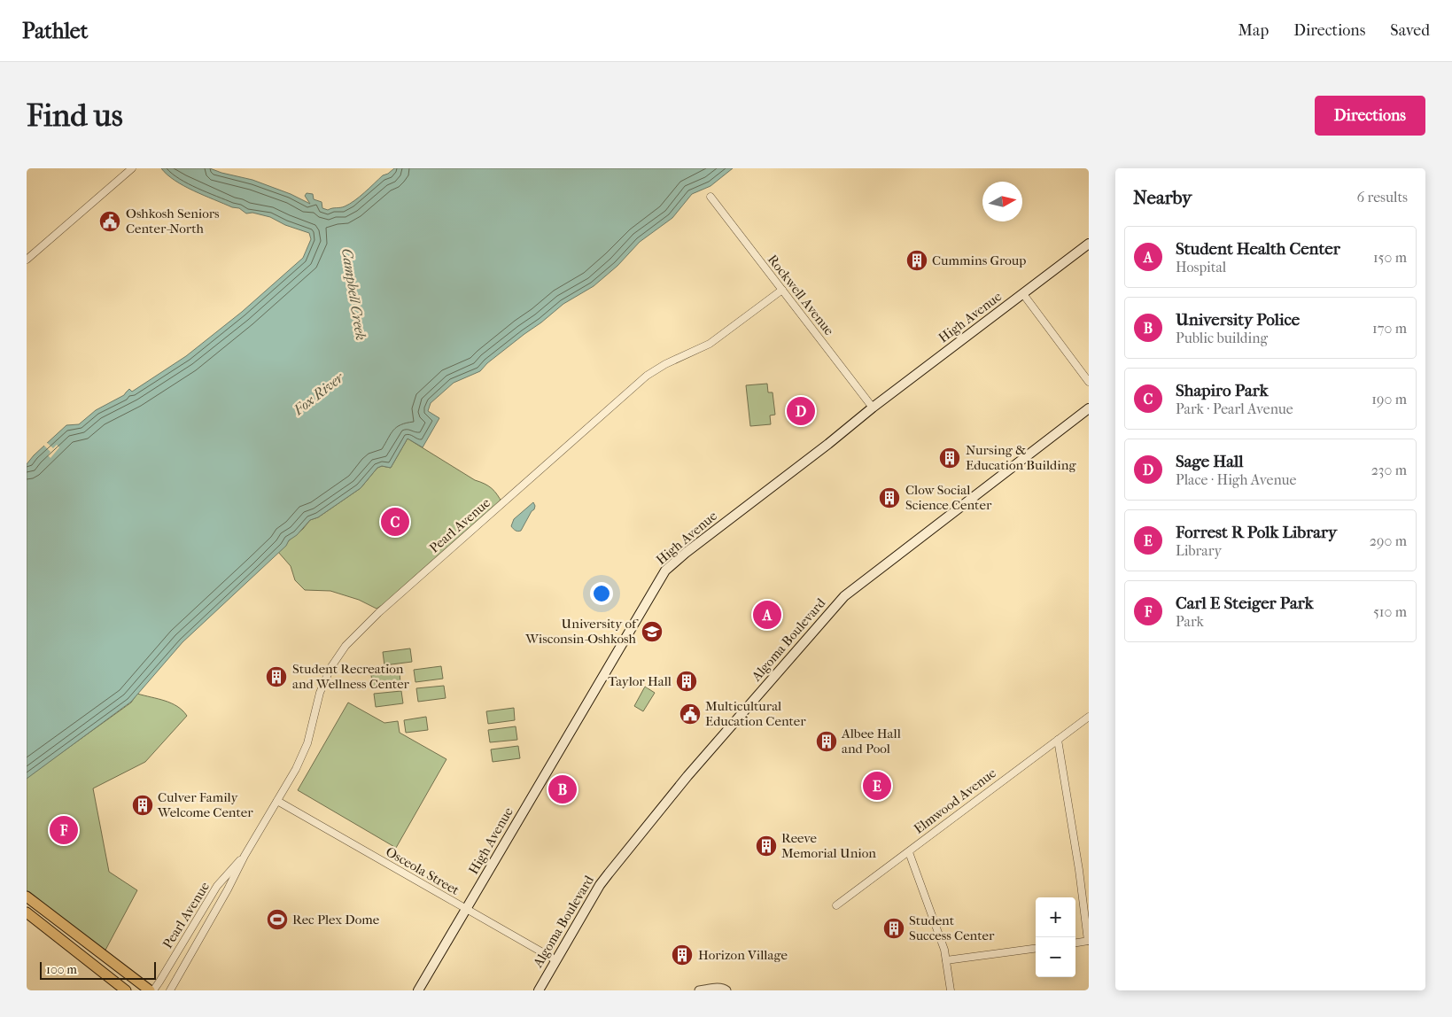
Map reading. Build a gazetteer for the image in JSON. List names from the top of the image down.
{
  "streets": {
    "main road": ["High Avenue", "Algoma Boulevard"],
    "street": [
      "Rockwell Avenue",
      "Pearl Avenue",
      "Elmwood Avenue",
      "Osceola Street"
    ]
  },
  "crossings": [
    ["Rockwell Avenue", "High Avenue"],
    ["Rockwell Avenue", "Pearl Avenue"],
    ["High Avenue", "Osceola Street"],
    ["Pearl Avenue", "Osceola Street"],
    ["Algoma Boulevard", "Osceola Street"]
  ],
  "water": ["Campbell Creek", "Fox River"],
  "places": {
    "public building": ["Oshkosh Seniors Center-North", "Multicultural Education Center"],
    "building": [
      "Cummins Group",
      "Nursing & Education Building",
      "Clow Social Science Center",
      "Student Recreation and Wellness Center",
      "Taylor Hall",
      "Albee Hall and Pool",
      "Culver Family Welcome Center",
      "Reeve Memorial Union",
      "Student Success Center",
      "Horizon Village"
    ],
    "school or university": ["University of Wisconsin-Oshkosh"],
    "sports": ["Rec Plex Dome"]
  },
  "scale_bar": "100 m",
  "north": "right",
  "page": {
    "header": "Pathlet",
    "nav": ["Map", "Directions", "Saved"],
    "buttons": "Directions",
    "title": "Find us",
    "heading": ["Nearby", "6 results"],
    "list": [
      {
        "mark": "A",
        "name": "Student Health Center",
        "note": "Hospital",
        "value": "150 m"
      },
      {
        "mark": "B",
        "name": "University Police",
        "note": "Public building",
        "value": "170 m"
      },
      {
        "mark": "C",
        "name": "Shapiro Park",
        "note": "Park · Pearl Avenue",
        "value": "190 m"
      },
      {
        "mark": "D",
        "name": "Sage Hall",
        "note": "Place · High Avenue",
        "value": "230 m"
      },
      {
        "mark": "E",
        "name": "Forrest R Polk Library",
        "note": "Library",
        "value": "290 m"
      },
      {
        "mark": "F",
        "name": "Carl E Steiger Park",
        "note": "Park",
        "value": "510 m"
      }
    ],
    "pins": [
      "D",
      "C",
      "A",
      "E",
      "B",
      "F"
    ],
    "map_buttons": ["+", "−"],
    "scale": "100 m"
  }
}
